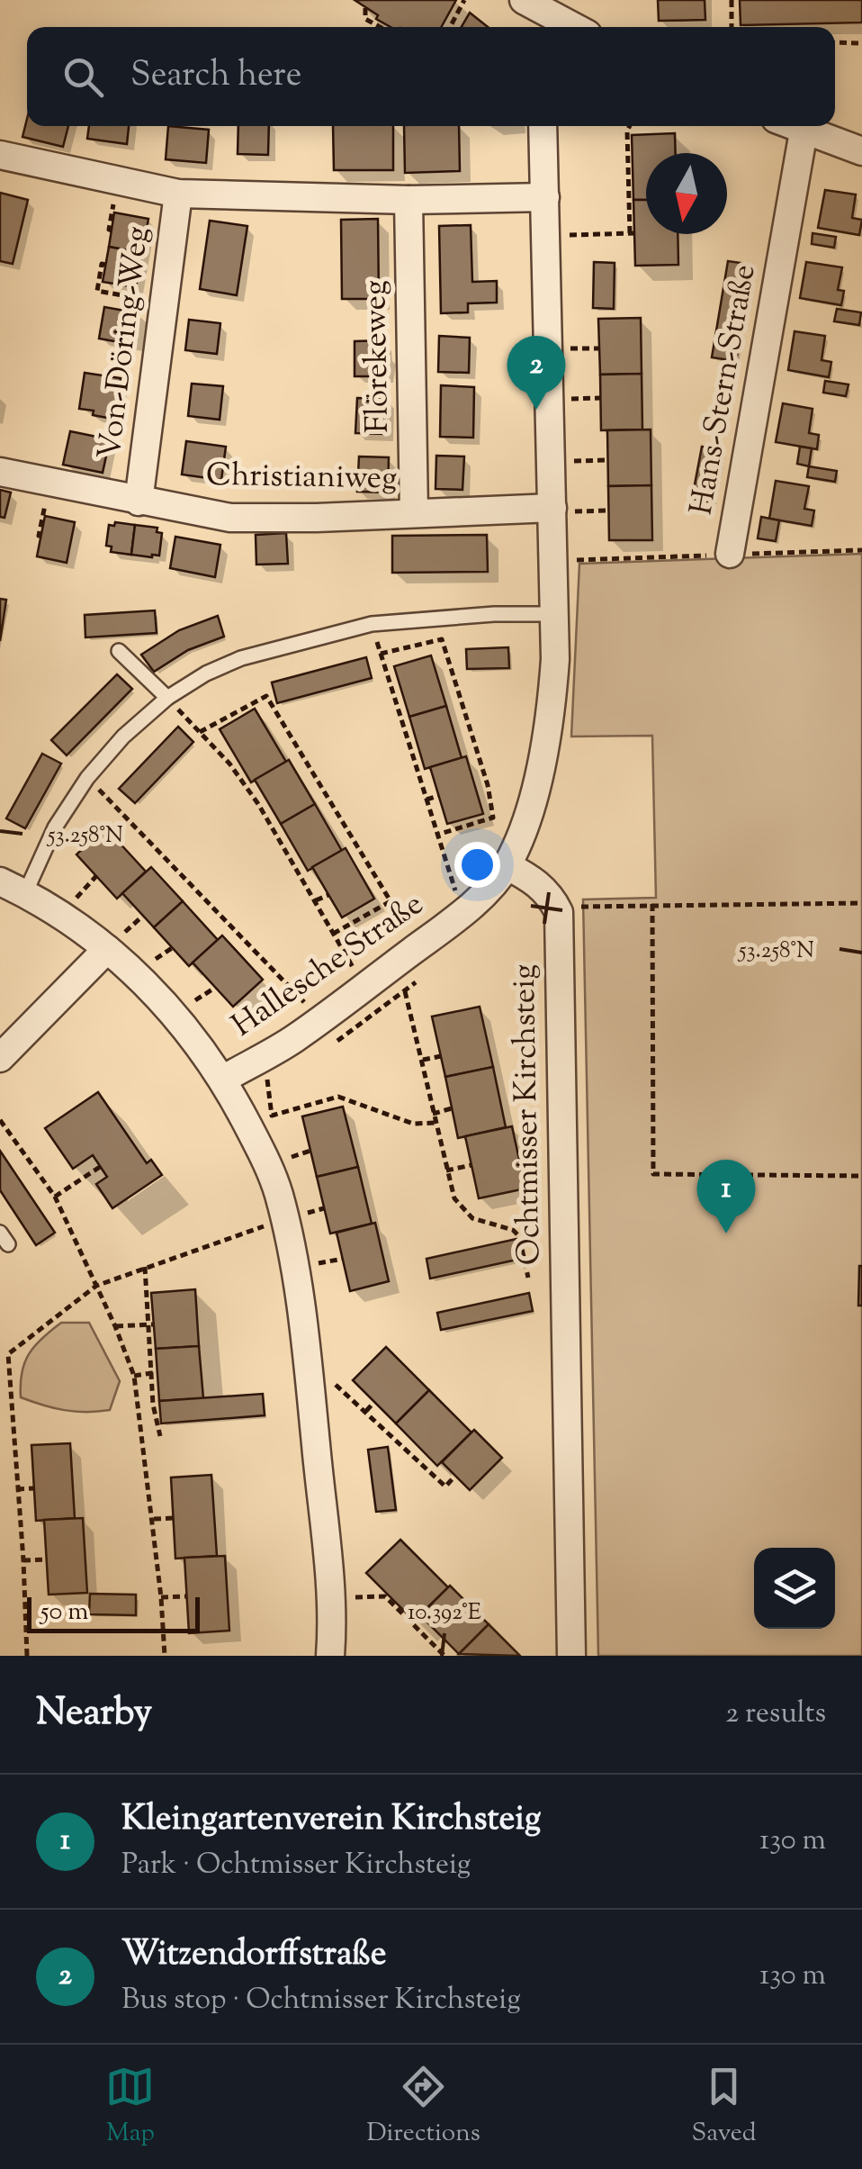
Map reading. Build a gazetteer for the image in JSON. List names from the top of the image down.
{
  "streets": {
    "street": [
      "Von-Döring-Weg",
      "Flörekeweg",
      "Hans-Stern-Straße",
      "Christianiweg",
      "Hallesche Straße",
      "Ochtmisser Kirchsteig"
    ]
  },
  "crossings": [
    ["Von-Döring-Weg", "Christianiweg"],
    ["Flörekeweg", "Christianiweg"]
  ],
  "scale_bar": "50 m",
  "north": "bottom",
  "page": {
    "search": "Search here",
    "pins": ["2", "1"],
    "scale": "50 m",
    "heading": ["Nearby", "2 results"],
    "list": [
      {
        "mark": "1",
        "name": "Kleingartenverein Kirchsteig",
        "note": "Park · Ochtmisser Kirchsteig",
        "value": "130 m"
      },
      {
        "mark": "2",
        "name": "Witzendorffstraße",
        "note": "Bus stop · Ochtmisser Kirchsteig",
        "value": "130 m"
      }
    ],
    "nav": ["Map", "Directions", "Saved"]
  },
  "coordinates": ["53.258°N", "10.392°E"]
}
